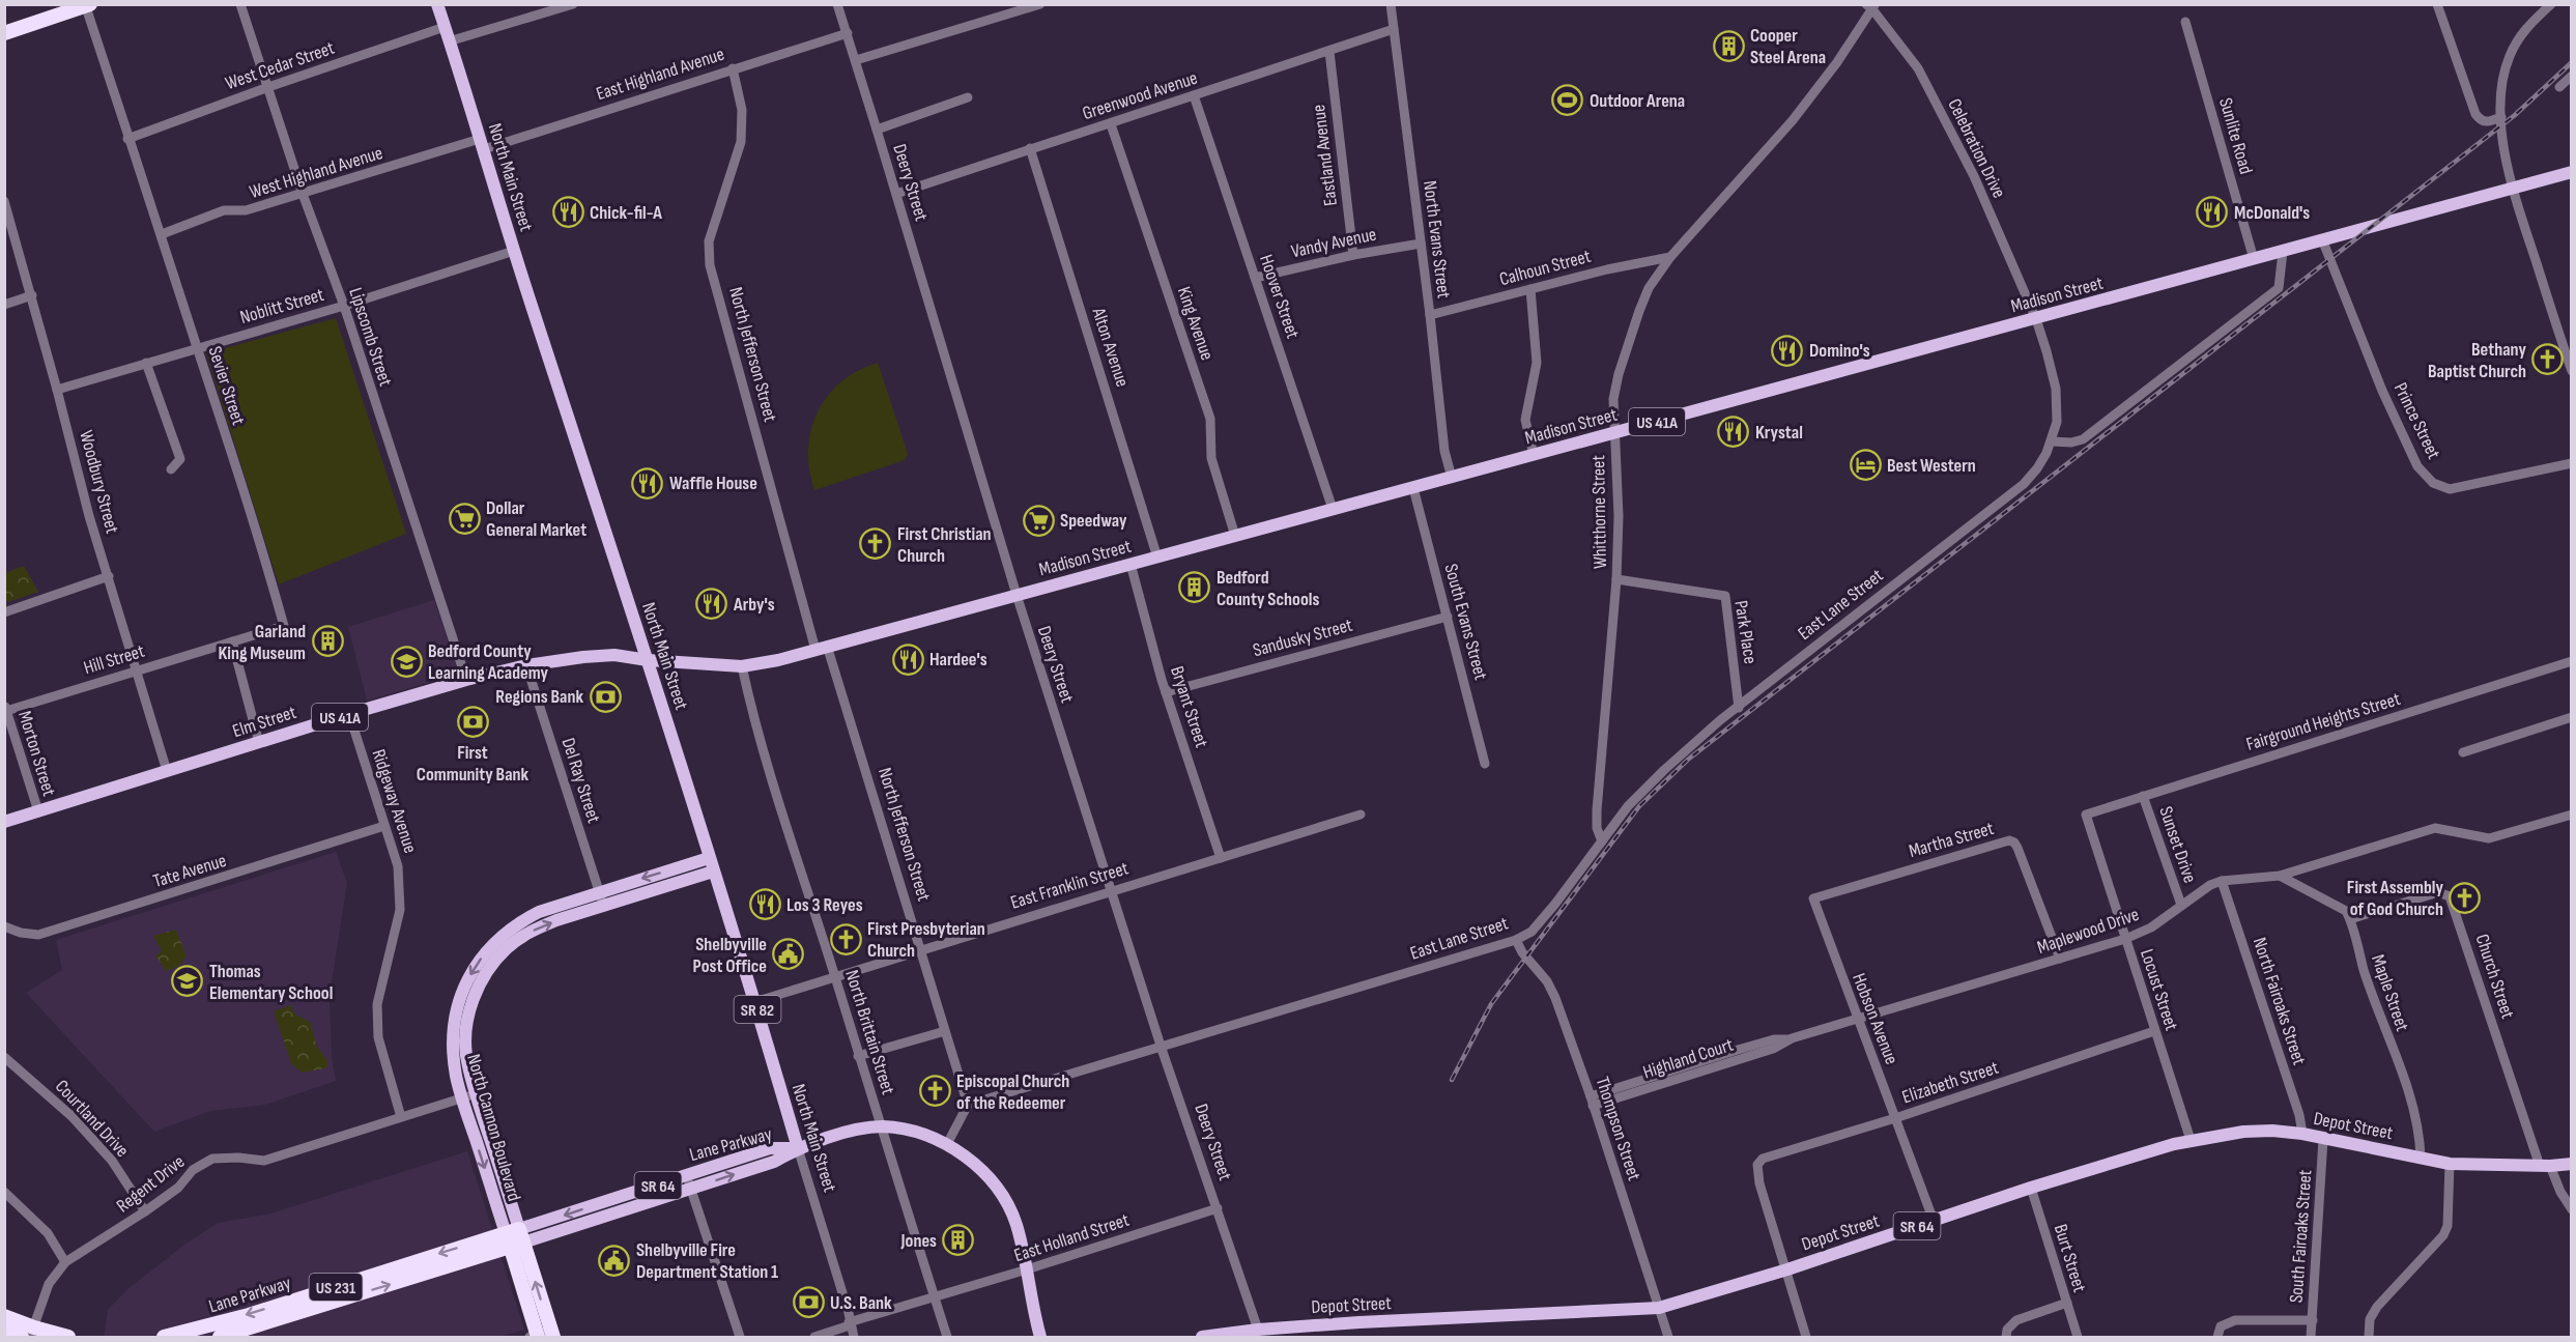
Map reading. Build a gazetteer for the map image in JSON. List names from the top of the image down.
{
  "streets": {
    "highway": ["North Cannon Boulevard", "Lane Parkway", "US 231"],
    "main road": [
      "North Main Street",
      "Madison Street",
      "US 41A",
      "Elm Street",
      "SR 82",
      "Depot Street",
      "SR 64"
    ],
    "street": [
      "West Cedar Street",
      "East Highland Avenue",
      "Greenwood Avenue",
      "Sunlite Road",
      "Celebration Drive",
      "Eastland Avenue",
      "West Highland Avenue",
      "Deery Street",
      "North Evans Street",
      "Vandy Avenue",
      "Calhoun Street",
      "Hoover Street",
      "Noblitt Street",
      "King Avenue",
      "Lipscomb Street",
      "Alton Avenue",
      "North Jefferson Street",
      "Sevier Street",
      "Prince Street",
      "Woodbury Street",
      "Whitthorne Street",
      "East Lane Street",
      "South Evans Street",
      "Park Place",
      "Sandusky Street",
      "Hill Street",
      "Bryant Street",
      "Fairground Heights Street",
      "Morton Street",
      "Del Ray Street",
      "Ridgeway Avenue",
      "Martha Street",
      "Sunset Drive",
      "Tate Avenue",
      "East Franklin Street",
      "Maplewood Drive",
      "Church Street",
      "Locust Street",
      "Maple Street",
      "North Fairoaks Street",
      "Hobson Avenue",
      "North Brittain Street",
      "Highland Court",
      "Elizabeth Street",
      "Courtland Drive",
      "Thompson Street",
      "Regent Drive",
      "South Fairoaks Street",
      "East Holland Street",
      "Burt Street"
    ]
  },
  "crossings": [
    ["West Cedar Street", "North Main Street"],
    ["West Cedar Street", "Lipscomb Street"],
    ["West Cedar Street", "Sevier Street"],
    ["East Highland Avenue", "West Highland Avenue"],
    ["East Highland Avenue", "North Main Street"],
    ["East Highland Avenue", "Deery Street"],
    ["East Highland Avenue", "North Jefferson Street"],
    ["Greenwood Avenue", "Eastland Avenue"],
    ["Greenwood Avenue", "Deery Street"],
    ["Greenwood Avenue", "North Evans Street"],
    ["Greenwood Avenue", "Hoover Street"],
    ["Greenwood Avenue", "King Avenue"],
    ["Greenwood Avenue", "Alton Avenue"],
    ["Sunlite Road", "Madison Street"],
    ["Celebration Drive", "Madison Street"],
    ["Celebration Drive", "Whitthorne Street"],
    ["Celebration Drive", "East Lane Street"],
    ["Eastland Avenue", "Vandy Avenue"],
    ["West Highland Avenue", "North Main Street"],
    ["West Highland Avenue", "Lipscomb Street"],
    ["West Highland Avenue", "Sevier Street"],
    ["North Main Street", "Madison Street"],
    ["North Main Street", "Noblitt Street"],
    ["North Main Street", "Elm Street"],
    ["North Main Street", "East Franklin Street"],
    ["North Main Street", "North Cannon Boulevard"],
    ["North Main Street", "Lane Parkway"],
    ["North Main Street", "SR 64"],
    ["North Main Street", "East Holland Street"],
    ["Deery Street", "Madison Street"],
    ["Deery Street", "East Lane Street"],
    ["Deery Street", "East Franklin Street"],
    ["Deery Street", "Depot Street"],
    ["Deery Street", "SR 64"],
    ["Deery Street", "East Holland Street"],
    ["North Evans Street", "Vandy Avenue"],
    ["North Evans Street", "Calhoun Street"],
    ["North Evans Street", "Madison Street"],
    ["Vandy Avenue", "Hoover Street"],
    ["Calhoun Street", "Whitthorne Street"],
    ["Madison Street", "Hoover Street"],
    ["Madison Street", "King Avenue"],
    ["Madison Street", "Alton Avenue"],
    ["Madison Street", "North Jefferson Street"],
    ["Madison Street", "Prince Street"],
    ["Madison Street", "Whitthorne Street"],
    ["Madison Street", "East Lane Street"],
    ["Madison Street", "South Evans Street"],
    ["Madison Street", "Bryant Street"],
    ["Madison Street", "Elm Street"],
    ["Madison Street", "North Brittain Street"],
    ["Noblitt Street", "Lipscomb Street"],
    ["Noblitt Street", "Sevier Street"],
    ["Noblitt Street", "Woodbury Street"],
    ["Lipscomb Street", "Elm Street"],
    ["North Jefferson Street", "East Lane Street"],
    ["North Jefferson Street", "East Franklin Street"],
    ["Sevier Street", "Hill Street"],
    ["Woodbury Street", "Hill Street"],
    ["Woodbury Street", "Elm Street"],
    ["Whitthorne Street", "East Lane Street"],
    ["Whitthorne Street", "Park Place"],
    ["East Lane Street", "Park Place"],
    ["East Lane Street", "Thompson Street"],
    ["South Evans Street", "Sandusky Street"],
    ["Sandusky Street", "Bryant Street"],
    ["Hill Street", "Morton Street"],
    ["Bryant Street", "East Franklin Street"],
    ["Elm Street", "Morton Street"],
    ["Elm Street", "Del Ray Street"],
    ["Elm Street", "Ridgeway Avenue"],
    ["Fairground Heights Street", "Sunset Drive"],
    ["Fairground Heights Street", "Locust Street"],
    ["Del Ray Street", "North Cannon Boulevard"],
    ["Ridgeway Avenue", "Tate Avenue"],
    ["Ridgeway Avenue", "Regent Drive"],
    ["Martha Street", "Maplewood Drive"],
    ["Martha Street", "Hobson Avenue"],
    ["Sunset Drive", "Maplewood Drive"],
    ["East Franklin Street", "North Brittain Street"],
    ["Maplewood Drive", "Locust Street"],
    ["Maplewood Drive", "North Fairoaks Street"],
    ["Maplewood Drive", "Hobson Avenue"],
    ["Maplewood Drive", "Highland Court"],
    ["Church Street", "Maple Street"],
    ["Church Street", "Depot Street"],
    ["Locust Street", "Elizabeth Street"],
    ["Locust Street", "Depot Street"],
    ["Maple Street", "Depot Street"],
    ["North Fairoaks Street", "Depot Street"],
    ["Hobson Avenue", "Highland Court"],
    ["Hobson Avenue", "Elizabeth Street"],
    ["Hobson Avenue", "Depot Street"],
    ["North Brittain Street", "SR 64"],
    ["North Brittain Street", "East Holland Street"],
    ["Highland Court", "Thompson Street"],
    ["Elizabeth Street", "Depot Street"],
    ["Courtland Drive", "Regent Drive"],
    ["Depot Street", "Thompson Street"],
    ["Depot Street", "SR 64"],
    ["Depot Street", "South Fairoaks Street"],
    ["Depot Street", "Burt Street"],
    ["North Cannon Boulevard", "Lane Parkway"],
    ["North Cannon Boulevard", "Regent Drive"],
    ["Lane Parkway", "SR 64"],
    ["SR 64", "East Holland Street"]
  ],
  "places": {
    "building": [
      "Cooper Steel Arena",
      "Bedford County Schools",
      "Garland King Museum",
      "Jones"
    ],
    "sports": ["Outdoor Arena"],
    "restaurant": [
      "Chick-fil-A",
      "McDonald's",
      "Domino's",
      "Krystal",
      "Waffle House",
      "Arby's",
      "Hardee's",
      "Los 3 Reyes"
    ],
    "church": [
      "Bethany Baptist Church",
      "First Christian Church",
      "First Assembly of God Church",
      "First Presbyterian Church",
      "Episcopal Church of the Redeemer"
    ],
    "hotel": ["Best Western"],
    "supermarket": ["Dollar General Market", "Speedway"],
    "school or university": ["Bedford County Learning Academy", "Thomas Elementary School"],
    "bank": ["Regions Bank", "First Community Bank", "U.S. Bank"],
    "public building": ["Shelbyville Post Office", "Shelbyville Fire Department Station 1"]
  }
}
